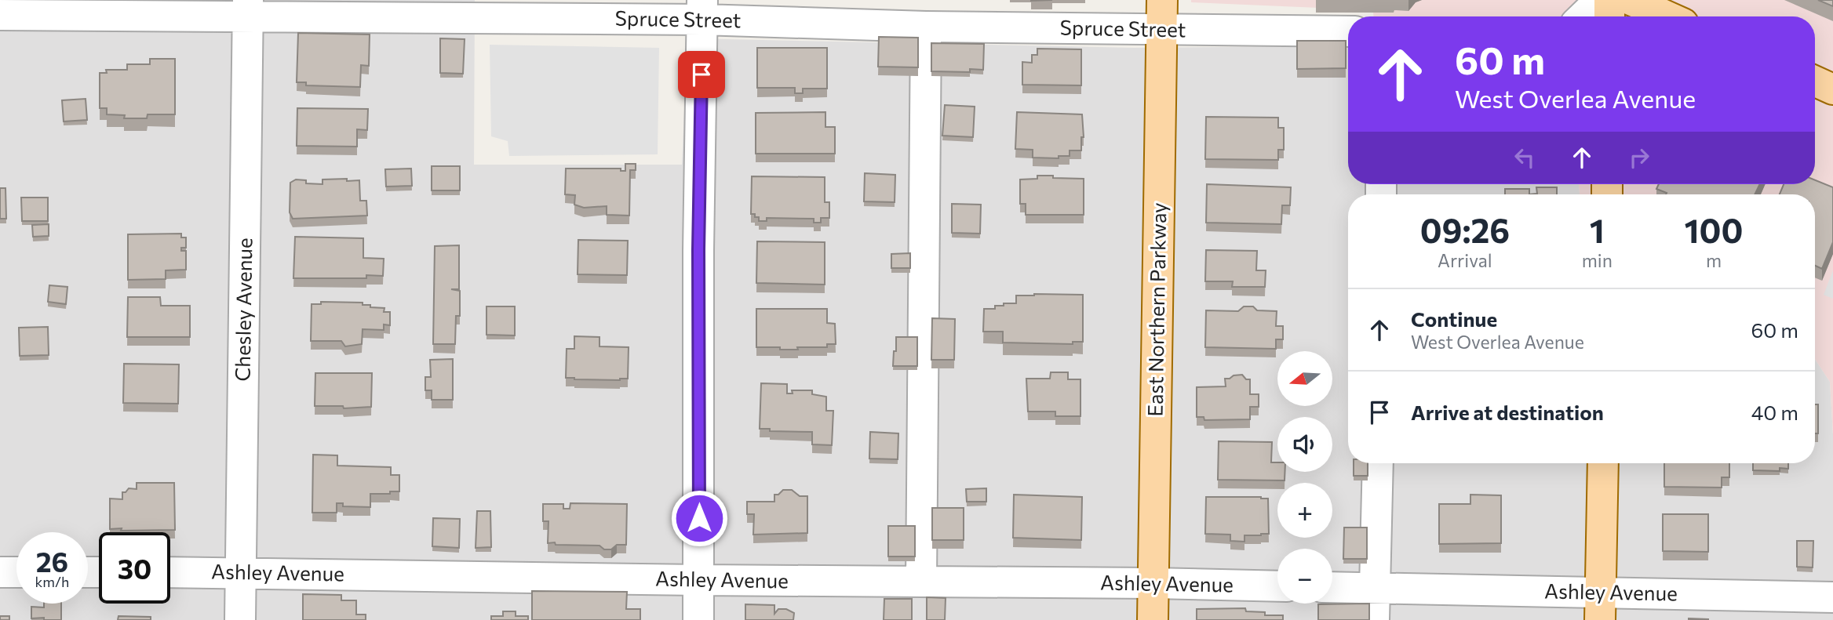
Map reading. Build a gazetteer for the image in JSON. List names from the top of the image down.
{
  "streets": {
    "main road": ["East Northern Parkway"],
    "street": ["Spruce Street", "Chesley Avenue", "Ashley Avenue"]
  },
  "crossings": [
    ["Spruce Street", "Chesley Avenue"],
    ["Spruce Street", "East Northern Parkway"],
    ["Chesley Avenue", "Ashley Avenue"],
    ["East Northern Parkway", "Ashley Avenue"]
  ],
  "north": "left",
  "page": {
    "turn": ["60 m", "West Overlea Avenue"],
    "eta": [
      "09:26",
      "Arrival",
      "1",
      "min",
      "100",
      "m"
    ],
    "list": [
      {
        "name": "Continue",
        "note": "West Overlea Avenue",
        "value": "60 m"
      },
      {
        "name": "Arrive at destination",
        "value": "40 m"
      }
    ],
    "map_buttons": ["+", "−"],
    "speed": "26 km/h",
    "limit": "30"
  }
}
